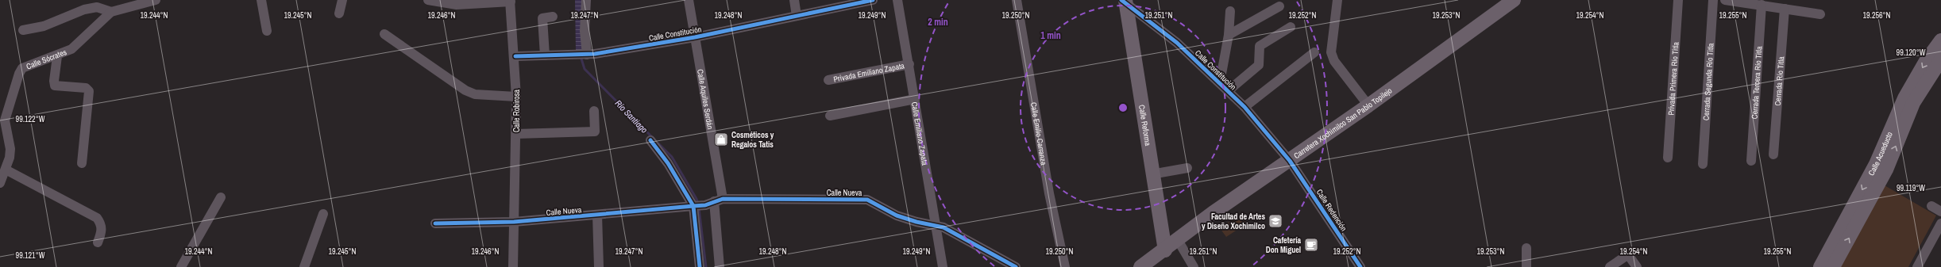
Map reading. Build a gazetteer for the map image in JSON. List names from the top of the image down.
{
  "streets": {
    "street": [
      "Calle Constitución",
      "Calle Sócrates",
      "Privada Emiliano Zapata",
      "Privada Primera Río Titla",
      "Cerrada Río Titla",
      "Cerrada Segunda Río Titla",
      "Cerrada Tercera Río Titla",
      "Calle Aquiles Serdán",
      "Calle Robirosa",
      "Carretera Xochimilco San Pablo Topilejo",
      "Calle Reforma",
      "Calle Emiliano Zapata",
      "Calle Emilio Carranza",
      "Calle Acueducto",
      "Calle Nueva",
      "Calle Redención"
    ]
  },
  "crossings": [
    ["Calle Constitución", "Calle Aquiles Serdán"],
    ["Calle Constitución", "Calle Robirosa"],
    ["Calle Constitución", "Carretera Xochimilco San Pablo Topilejo"],
    ["Calle Constitución", "Calle Reforma"],
    ["Calle Constitución", "Calle Redención"],
    ["Privada Emiliano Zapata", "Calle Emiliano Zapata"],
    ["Calle Aquiles Serdán", "Calle Nueva"],
    ["Calle Robirosa", "Calle Nueva"],
    ["Carretera Xochimilco San Pablo Topilejo", "Calle Reforma"],
    ["Carretera Xochimilco San Pablo Topilejo", "Calle Redención"],
    ["Calle Emiliano Zapata", "Calle Nueva"]
  ],
  "water": ["Río Santiago"],
  "places": {
    "shop": ["Cosméticos y Regalos Tatis"],
    "school or university": ["Facultad de Artes y Diseño Xochimilco"],
    "cafe": ["Cafetería Don Miguel"]
  },
  "coordinates": [
    "19.244°N",
    "19.245°N",
    "19.247°N",
    "19.250°N",
    "19.251°N",
    "19.252°N",
    "19.253°N",
    "19.255°N",
    "19.256°N",
    "19.246°N",
    "19.248°N",
    "19.249°N",
    "19.254°N",
    "99.120°W",
    "99.122°W",
    "99.119°W",
    "99.121°W"
  ],
  "rings": ["2 min", "1 min"]
}
